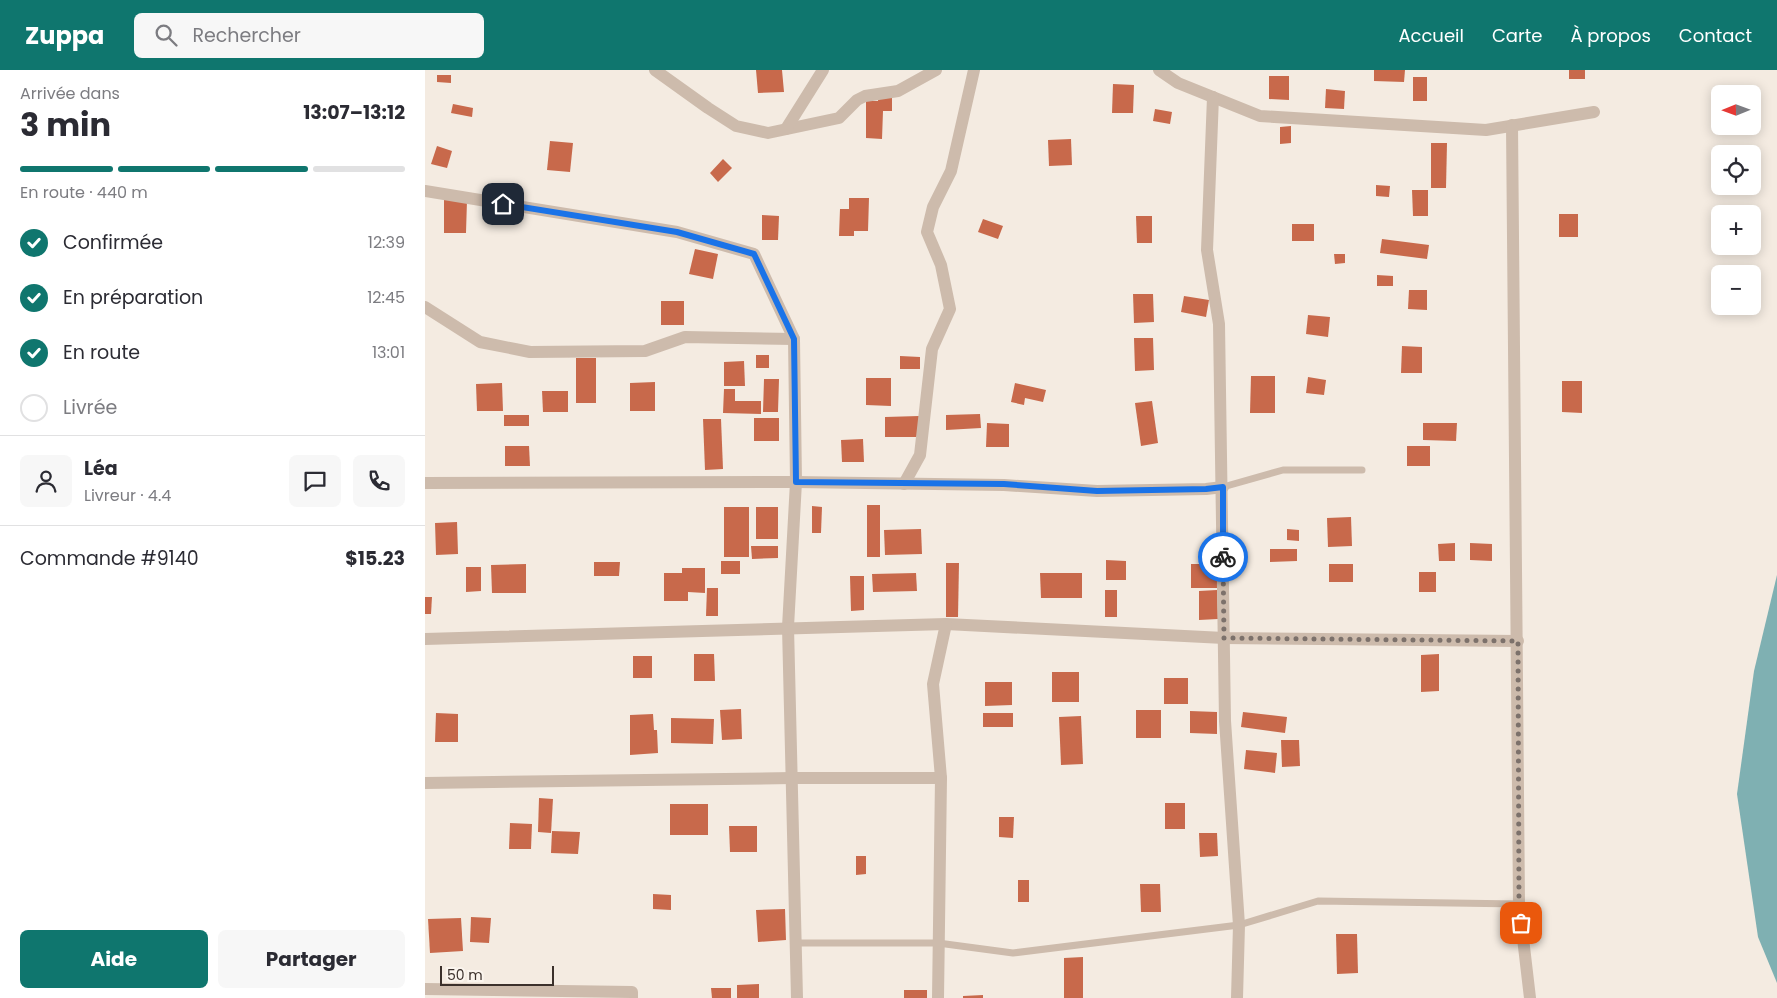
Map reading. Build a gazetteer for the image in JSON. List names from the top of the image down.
{
  "scale_bar": "50 m",
  "north": "left",
  "page": {
    "header": "Zuppa",
    "search": "Rechercher",
    "nav": [
      "Accueil",
      "Carte",
      "À propos",
      "Contact"
    ],
    "heading": ["3 min", "Arrivée dans", "13:07–13:12"],
    "panel": [
      "Léa",
      "Livreur · 4.4",
      "Commande #9140",
      "$15.23"
    ],
    "map_buttons": ["+", "−"],
    "bar": "En route · 440 m",
    "list": [
      ["Confirmée", "12:39"],
      ["En préparation", "12:45"],
      ["En route", "13:01"],
      "Livrée"
    ],
    "buttons": ["Aide", "Partager"],
    "scale": "50 m"
  }
}
